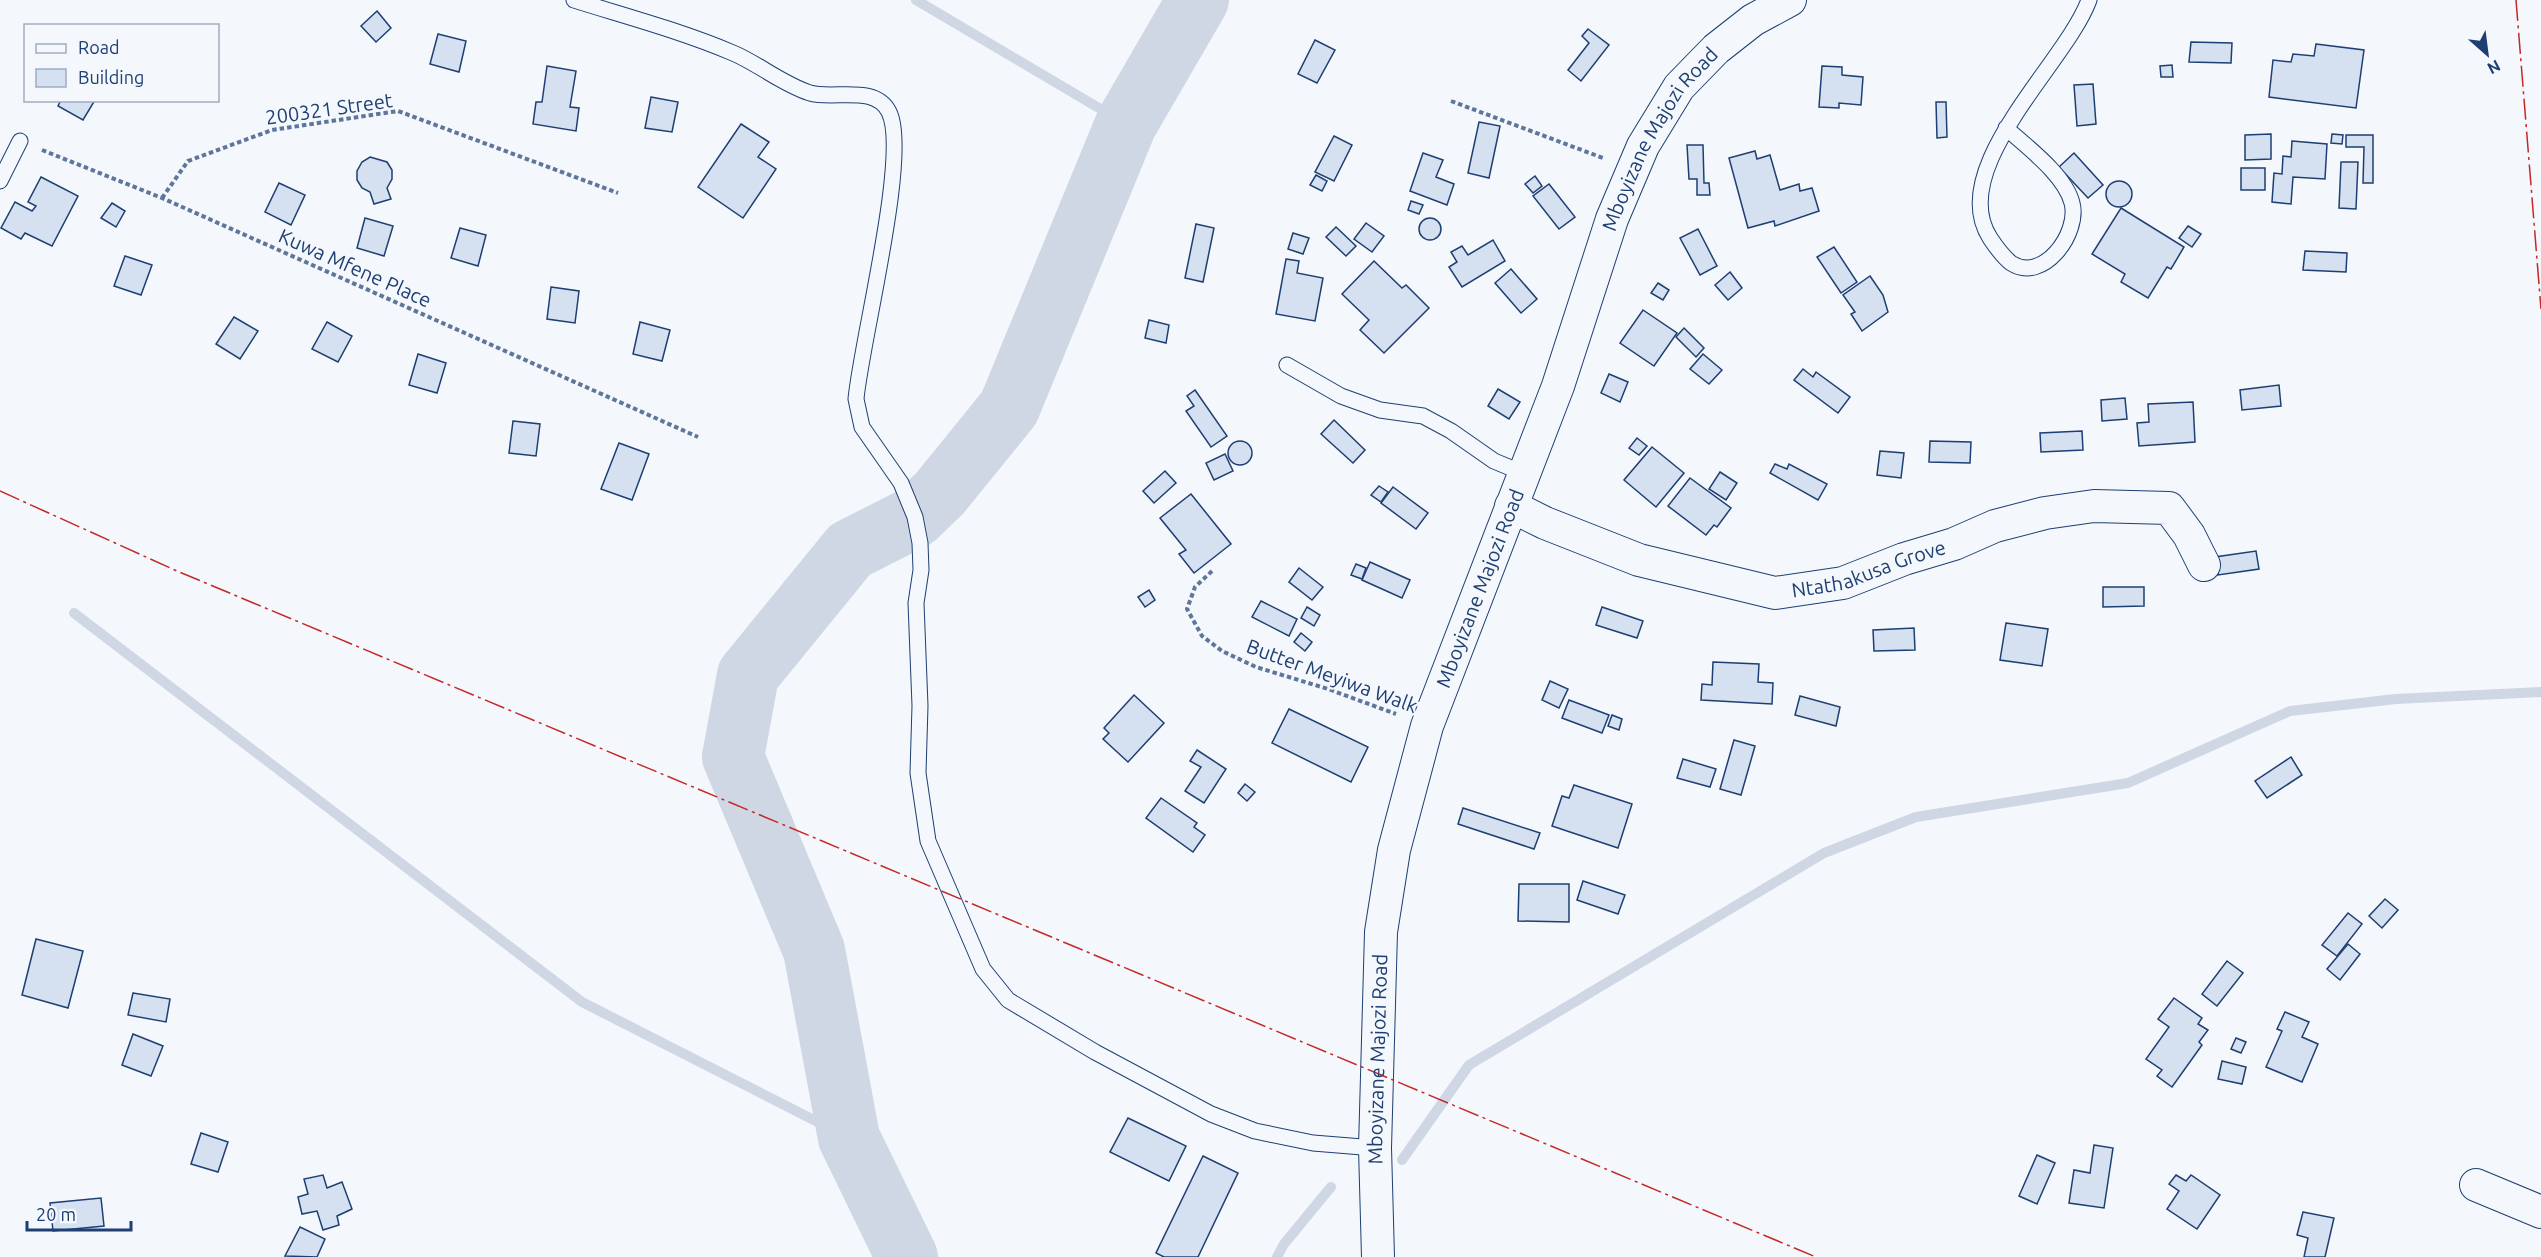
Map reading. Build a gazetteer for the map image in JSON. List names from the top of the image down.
{
  "streets": {
    "street": ["Mboyizane Majozi Road", "Ntathakusa Grove"],
    "path": ["200321 Street", "Kuwa Mfene Place", "Butter Meyiwa Walk"]
  },
  "crossings": [
    ["200321 Street", "Kuwa Mfene Place"],
    ["Mboyizane Majozi Road", "Ntathakusa Grove"],
    ["Mboyizane Majozi Road", "Butter Meyiwa Walk"]
  ],
  "legend": ["Road", "Building"],
  "scale_bar": "20 m",
  "north": "bottom right"
}
